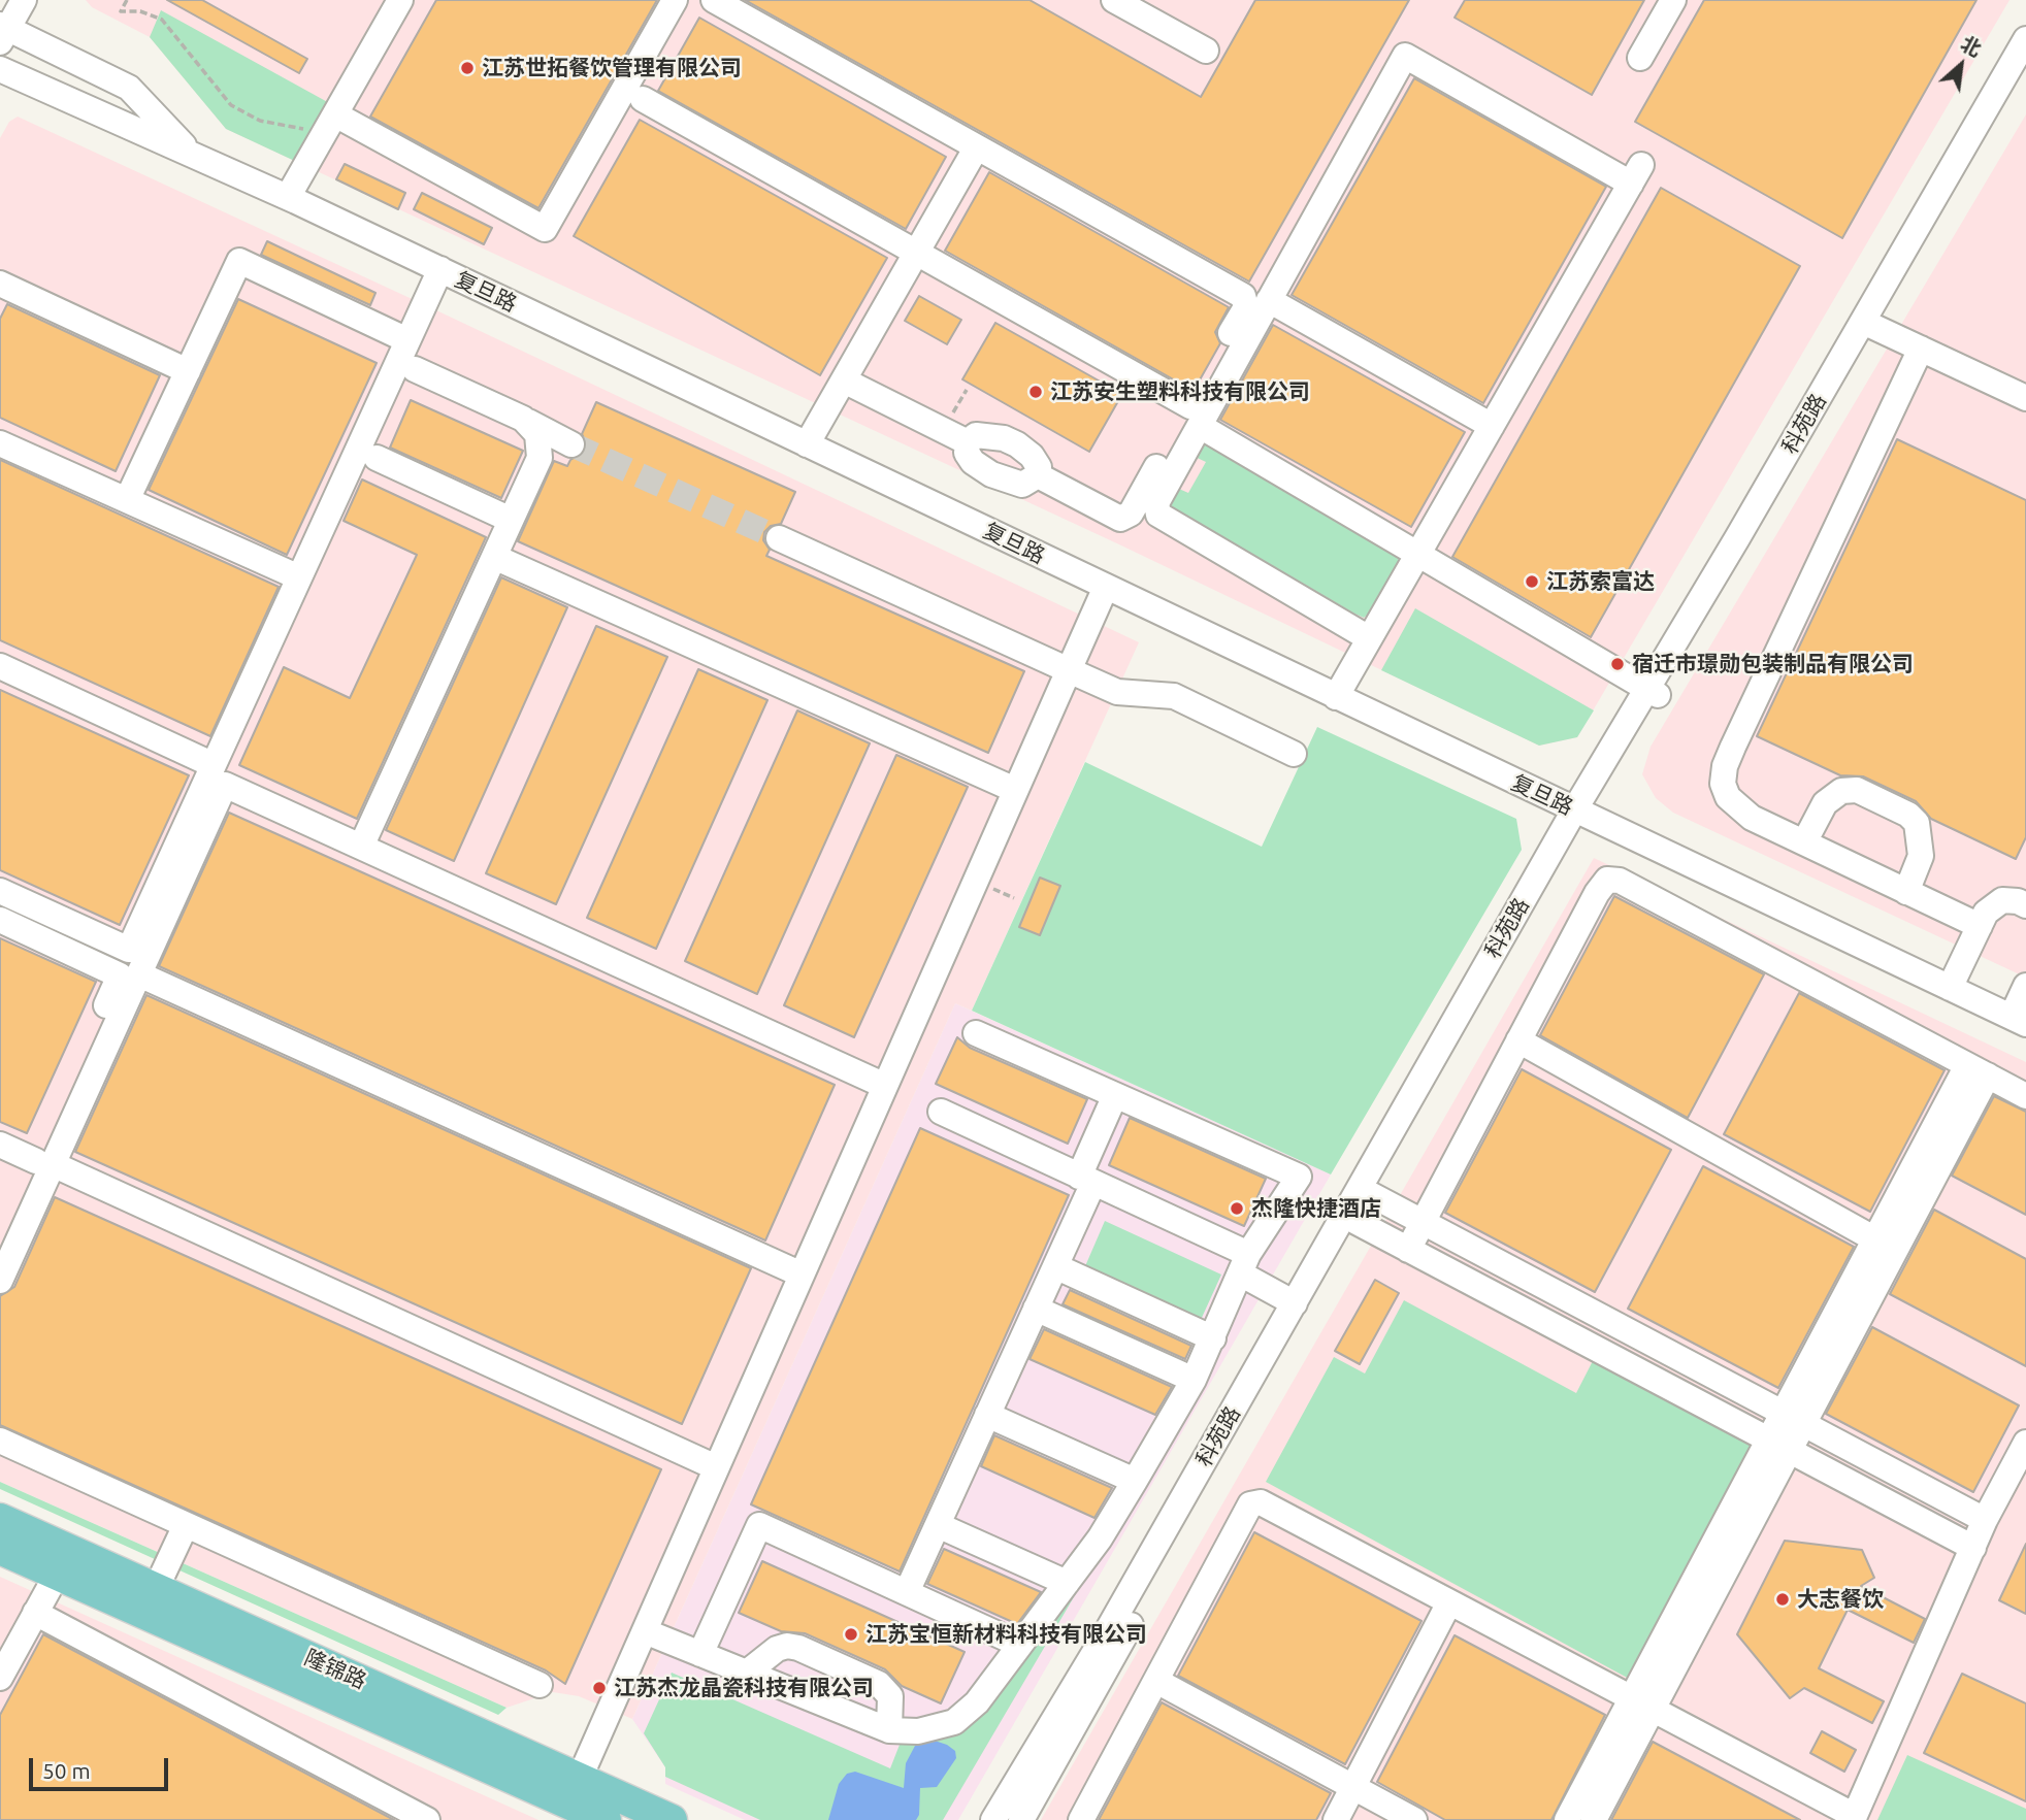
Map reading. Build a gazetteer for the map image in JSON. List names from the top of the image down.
{
  "streets": {
    "main road": ["隆锦路"],
    "street": ["复旦路", "科苑路"]
  },
  "crossings": [
    ["复旦路", "科苑路"]
  ],
  "places": [
    "江苏世拓餐饮管理有限公司",
    "江苏安生塑料科技有限公司",
    "江苏索富达",
    "宿迁市璟勋包装制品有限公司",
    "杰隆快捷酒店",
    "大志餐饮",
    "江苏宝恒新材料科技有限公司",
    "江苏杰龙晶瓷科技有限公司"
  ],
  "scale_bar": "50 m",
  "north": "top right"
}
